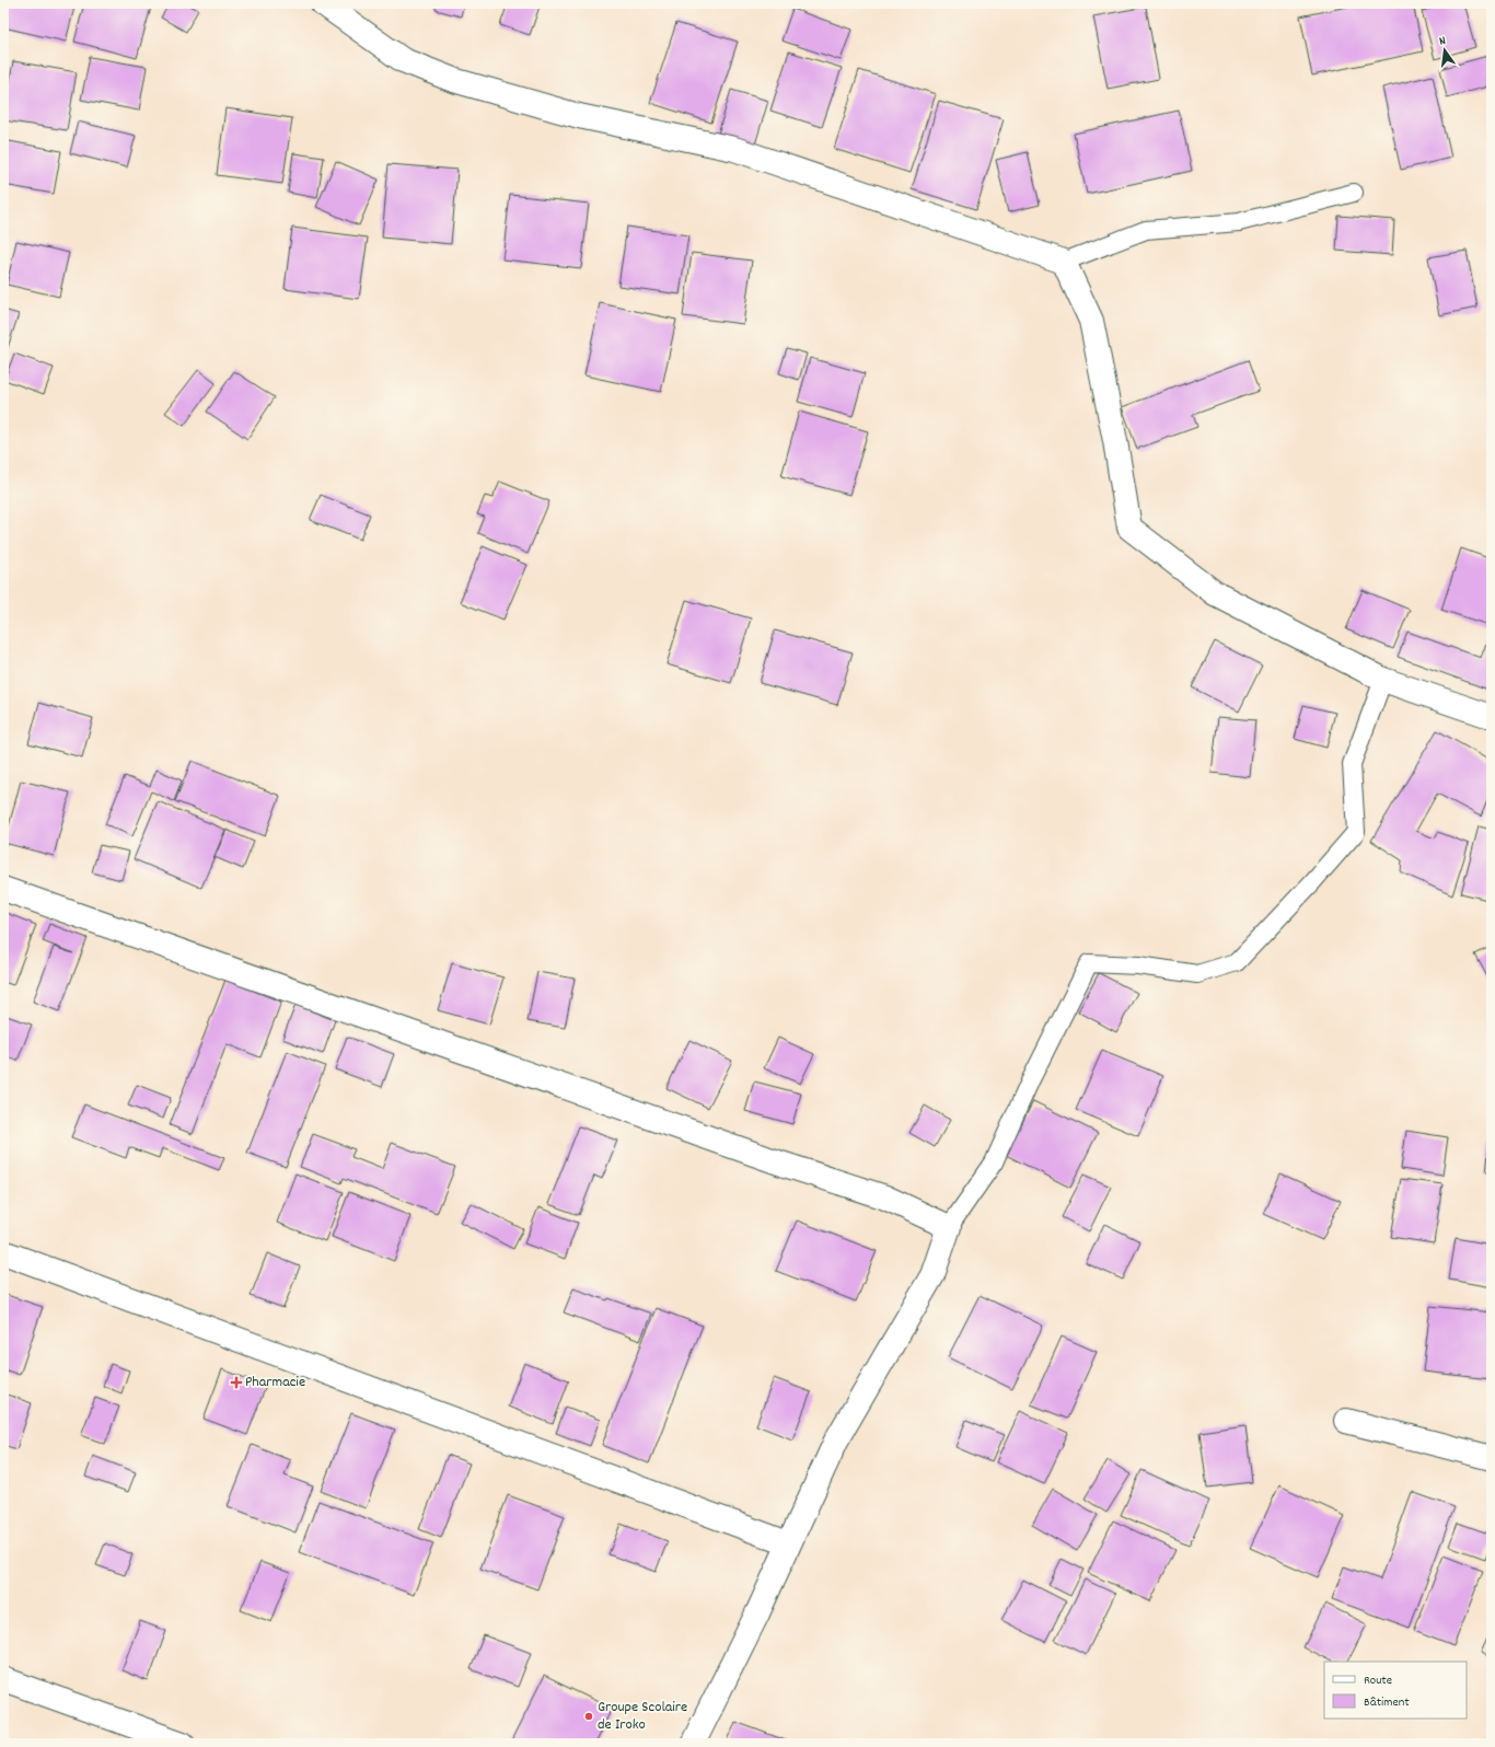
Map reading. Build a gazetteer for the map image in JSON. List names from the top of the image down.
{
  "places": {
    "health": ["Pharmacie"],
    "other": ["Groupe Scolaire de Iroko"]
  },
  "legend": ["Route", "Bâtiment"],
  "north": "top"
}
